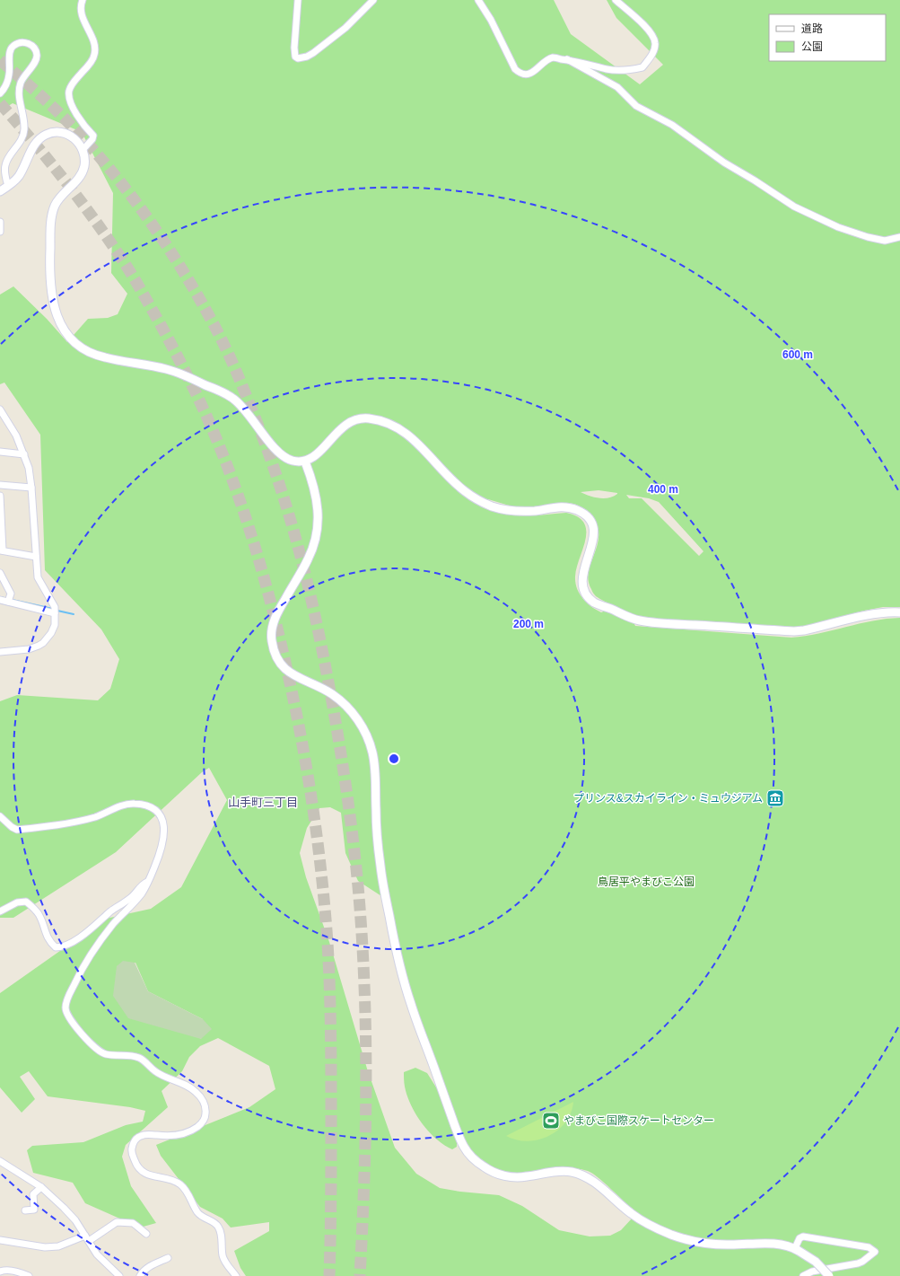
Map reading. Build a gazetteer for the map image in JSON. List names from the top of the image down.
{
  "districts": ["山手町三丁目"],
  "parks": ["鳥居平やまびこ公園"],
  "places": {
    "museum": ["プリンス&スカイライン・ミュウジアム"],
    "sports": ["やまびこ国際スケートセンター"]
  },
  "legend": ["道路", "公園"],
  "rings": ["600 m", "400 m", "200 m"]
}
